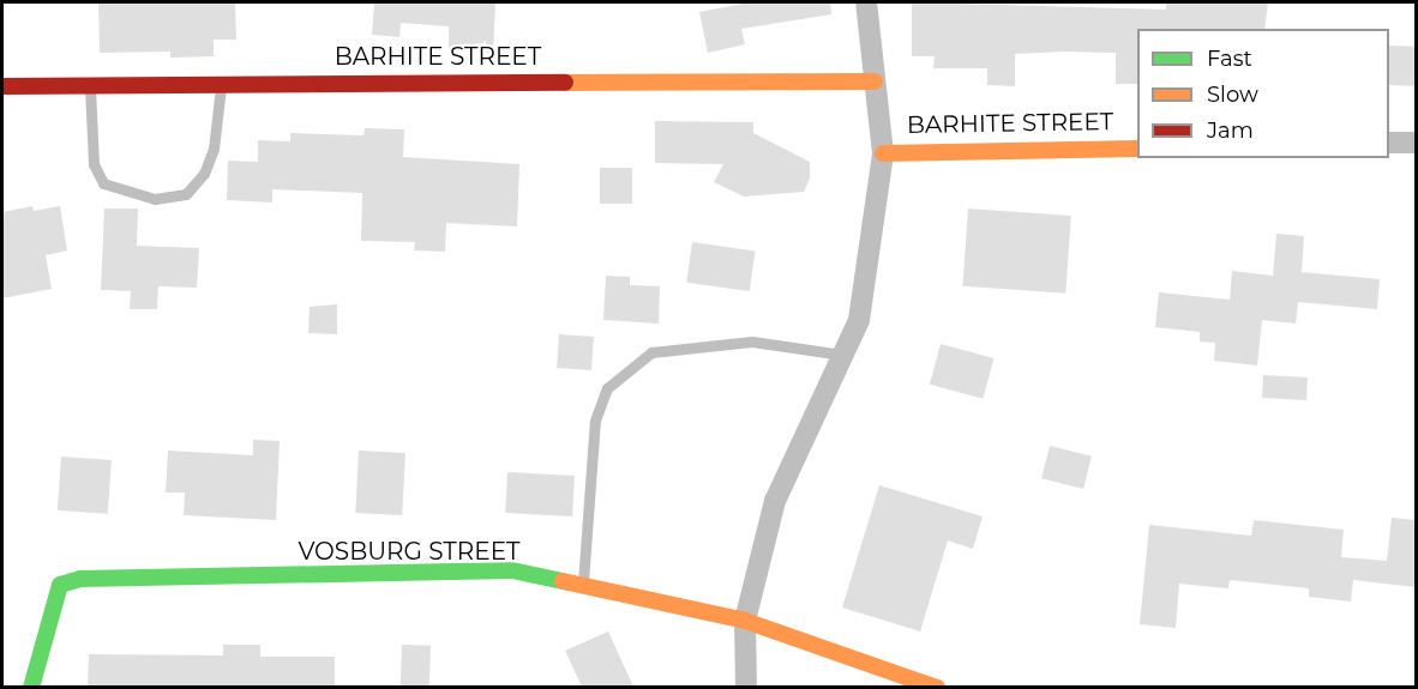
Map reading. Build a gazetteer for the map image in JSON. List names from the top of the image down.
{
  "streets": {
    "street": ["BARHITE STREET", "VOSBURG STREET"]
  },
  "legend": ["Fast", "Slow", "Jam"]
}
